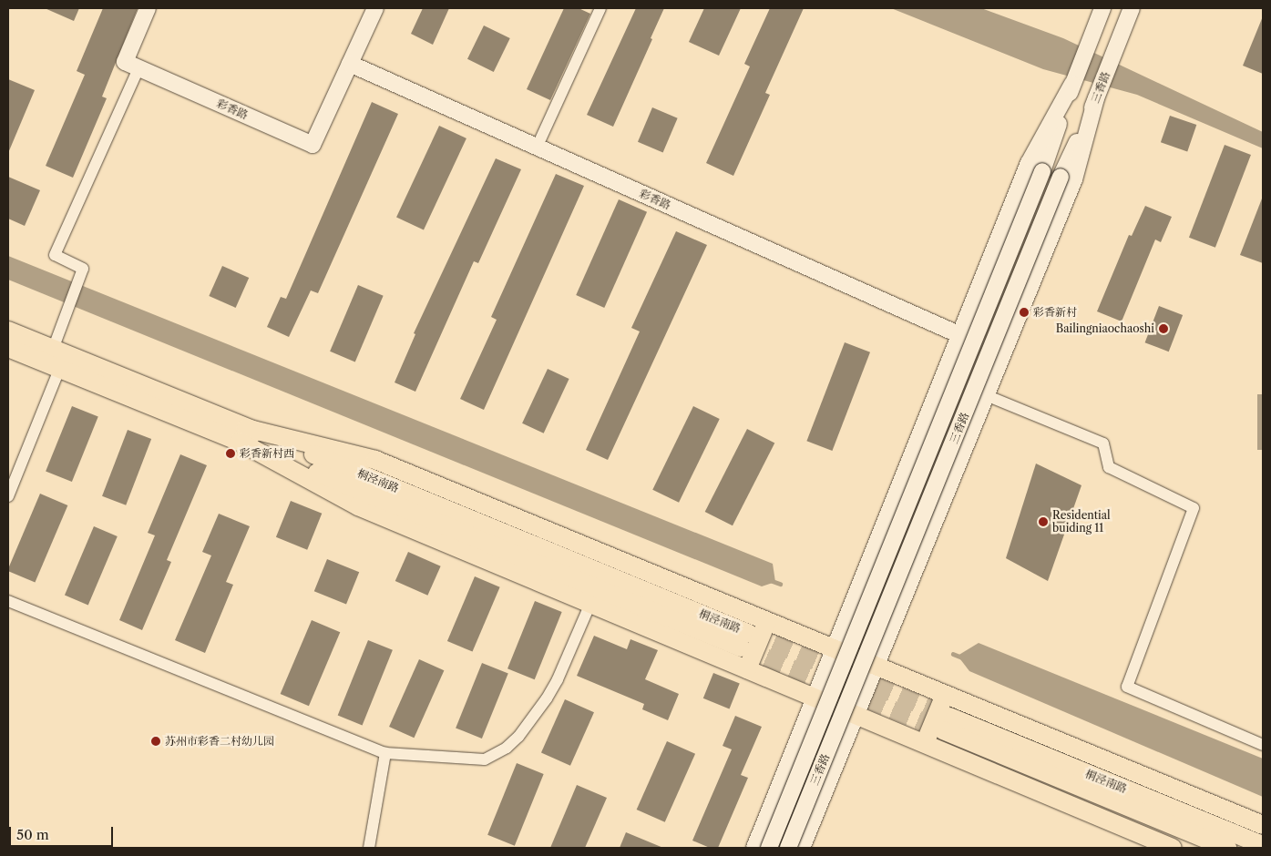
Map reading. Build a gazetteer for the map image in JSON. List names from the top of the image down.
{
  "streets": {
    "main road": ["三香路", "彩香路", "桐泾南路"]
  },
  "places": [
    "彩香新村",
    "Bailingniaochaoshi",
    "彩香新村西",
    "Residential buiding 11",
    "苏州市彩香二村幼儿园"
  ],
  "scale_bar": "50 m"
}
